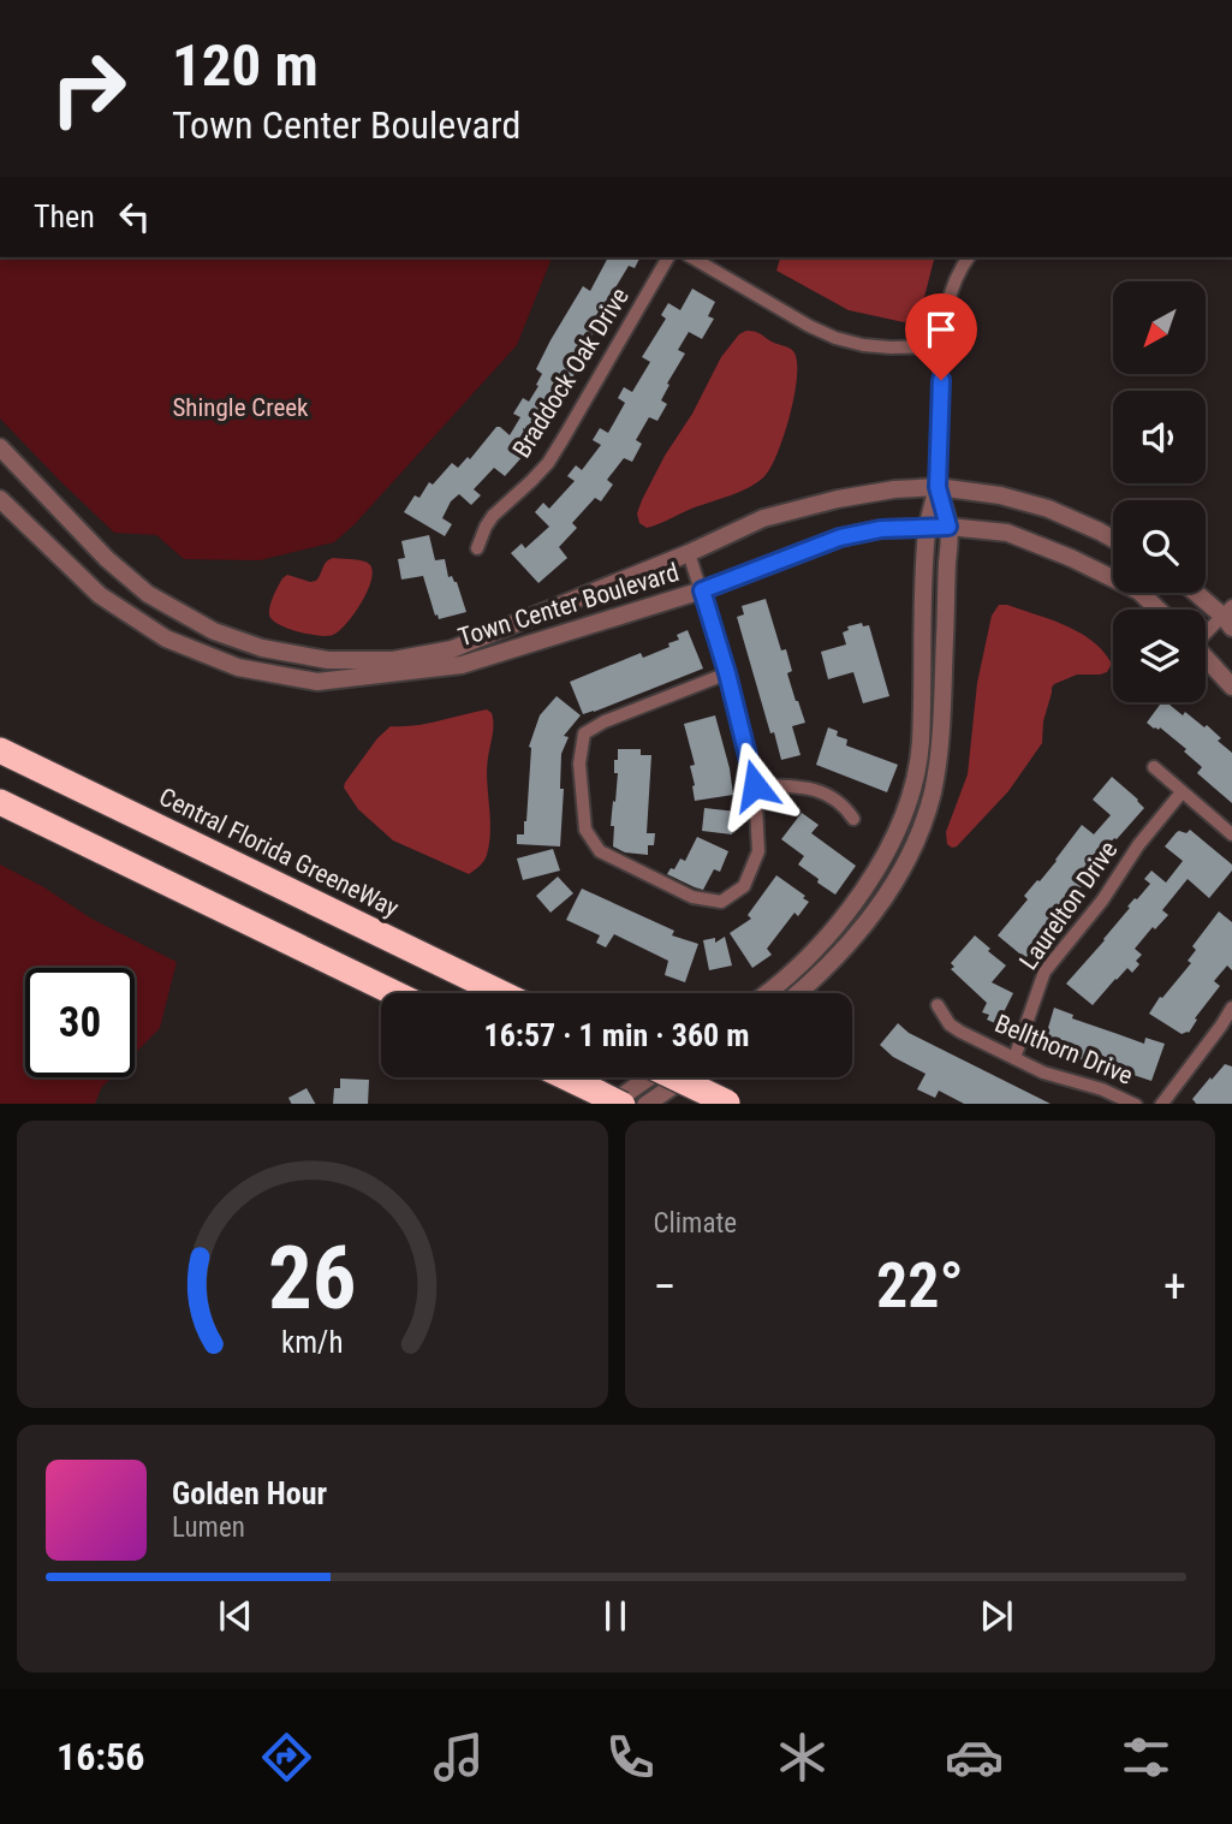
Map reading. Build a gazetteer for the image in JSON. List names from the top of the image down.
{
  "streets": {
    "highway": ["Central Florida GreeneWay"],
    "street": [
      "Braddock Oak Drive",
      "Town Center Boulevard",
      "Laurelton Drive",
      "Bellthorn Drive"
    ]
  },
  "crossings": [
    ["Laurelton Drive", "Bellthorn Drive"]
  ],
  "parks": ["Shingle Creek"],
  "north": "bottom left",
  "page": {
    "turn": ["120 m", "Town Center Boulevard"],
    "then": "Then",
    "limit": "30",
    "trip": "16:57 · 1 min · 360 m",
    "tile": "Climate",
    "heat": ["−", "22°", "+"],
    "song": ["Golden Hour", "Lumen"],
    "tabs": "16:56",
    "gauge": ["26", "km/h"]
  }
}
